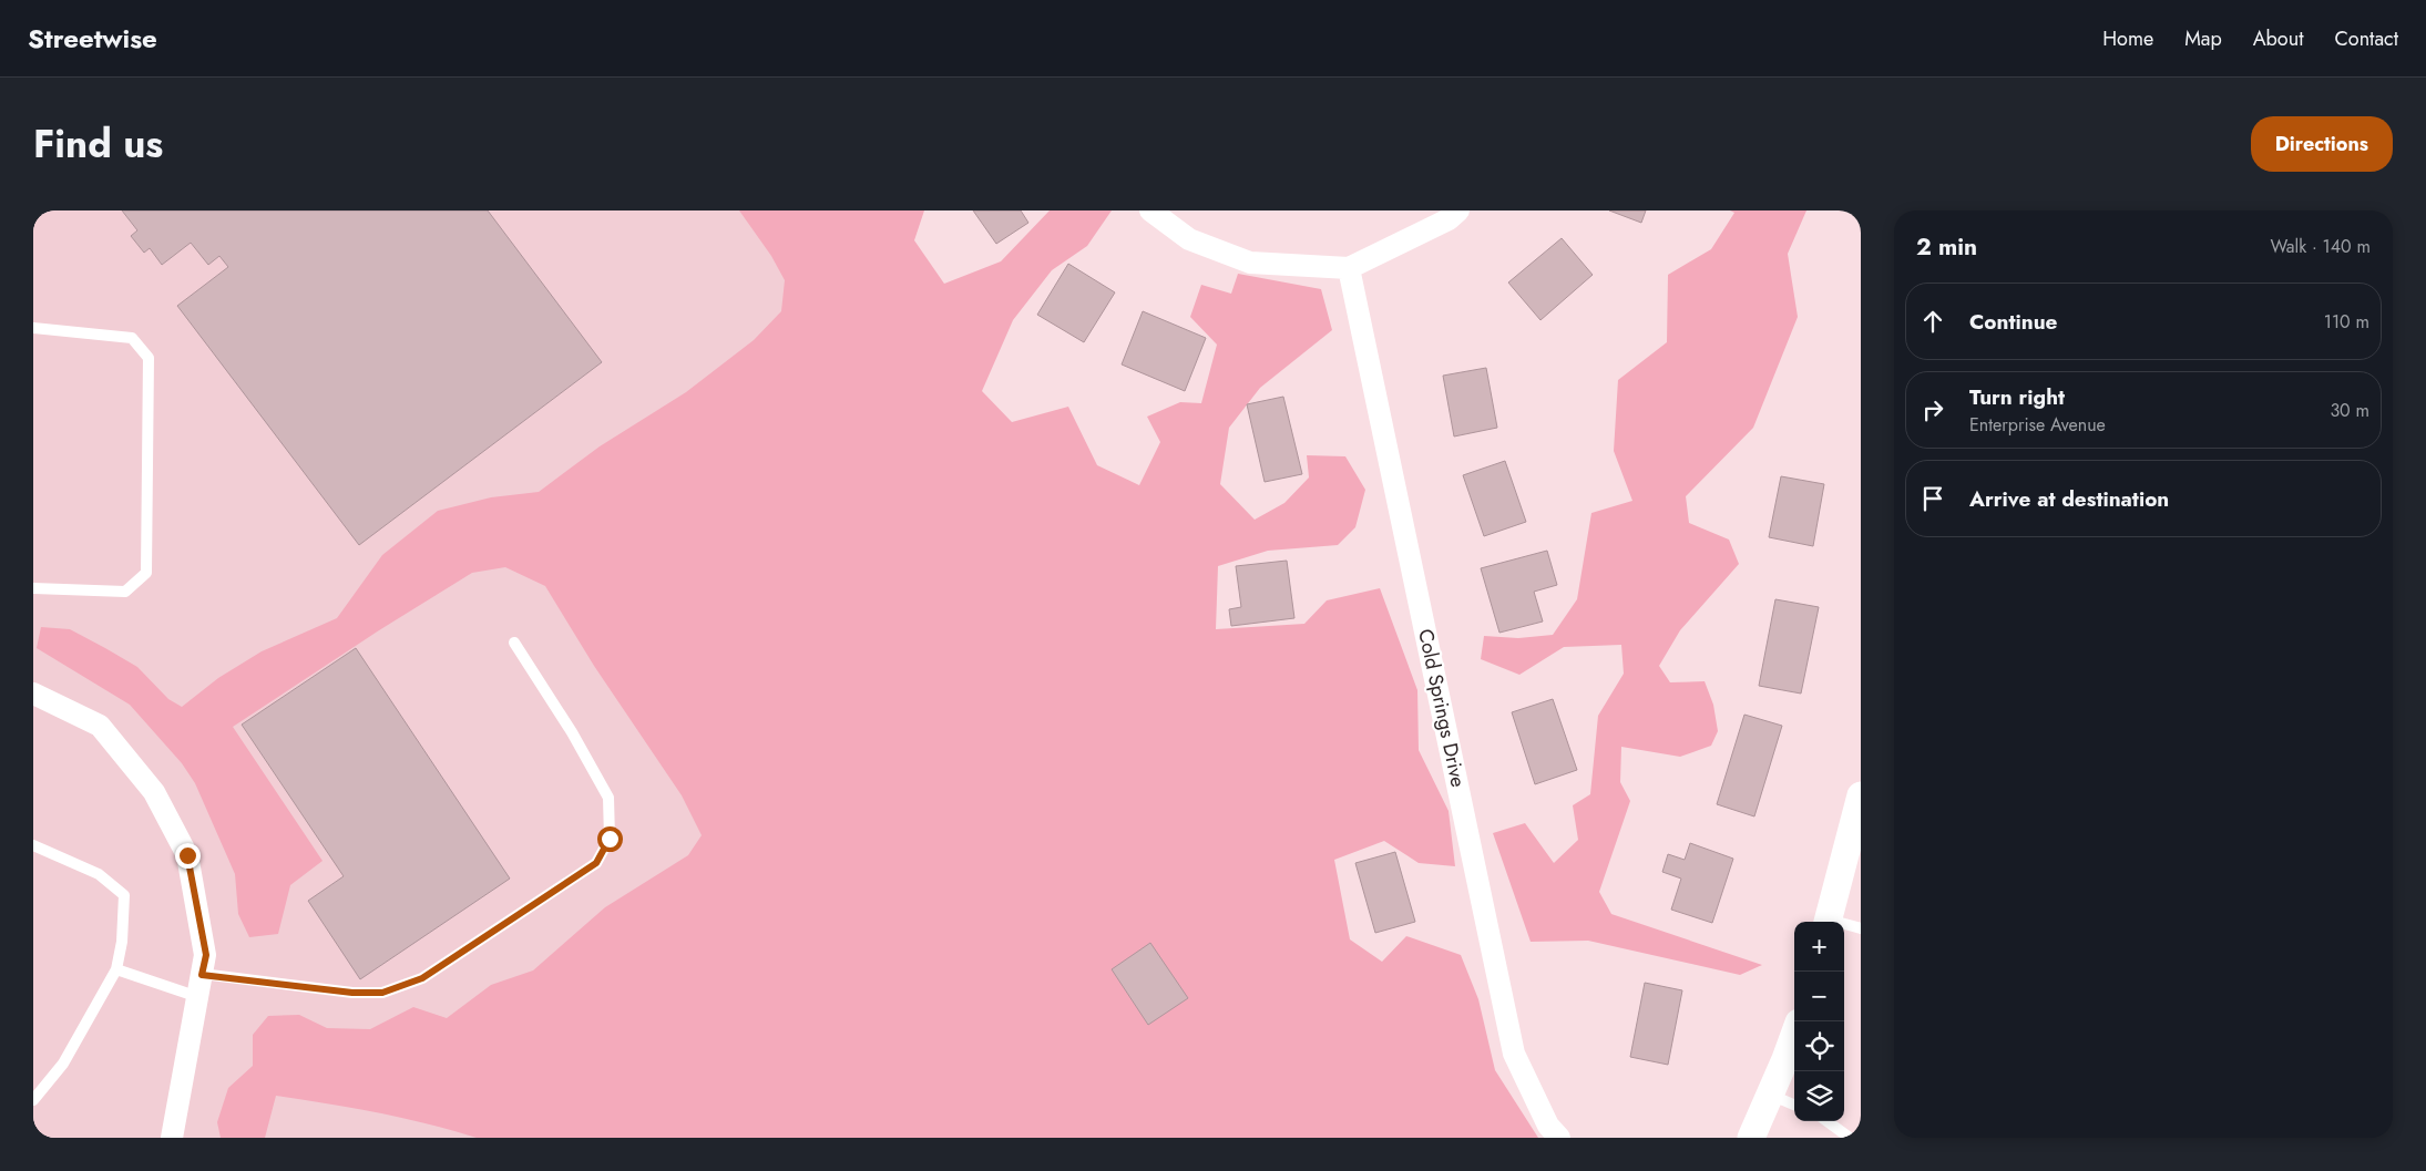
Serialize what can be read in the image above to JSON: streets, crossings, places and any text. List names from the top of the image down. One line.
{"streets":{"street":["Cold Springs Drive"]},"page":{"header":"Streetwise","nav":["Home","Map","About","Contact"],"title":"Find us","buttons":"Directions","heading":["2 min","Walk · 140 m"],"list":[["Continue","110 m"],["Turn right","Enterprise Avenue","30 m"],"Arrive at destination"],"map_buttons":["+","−"]}}
